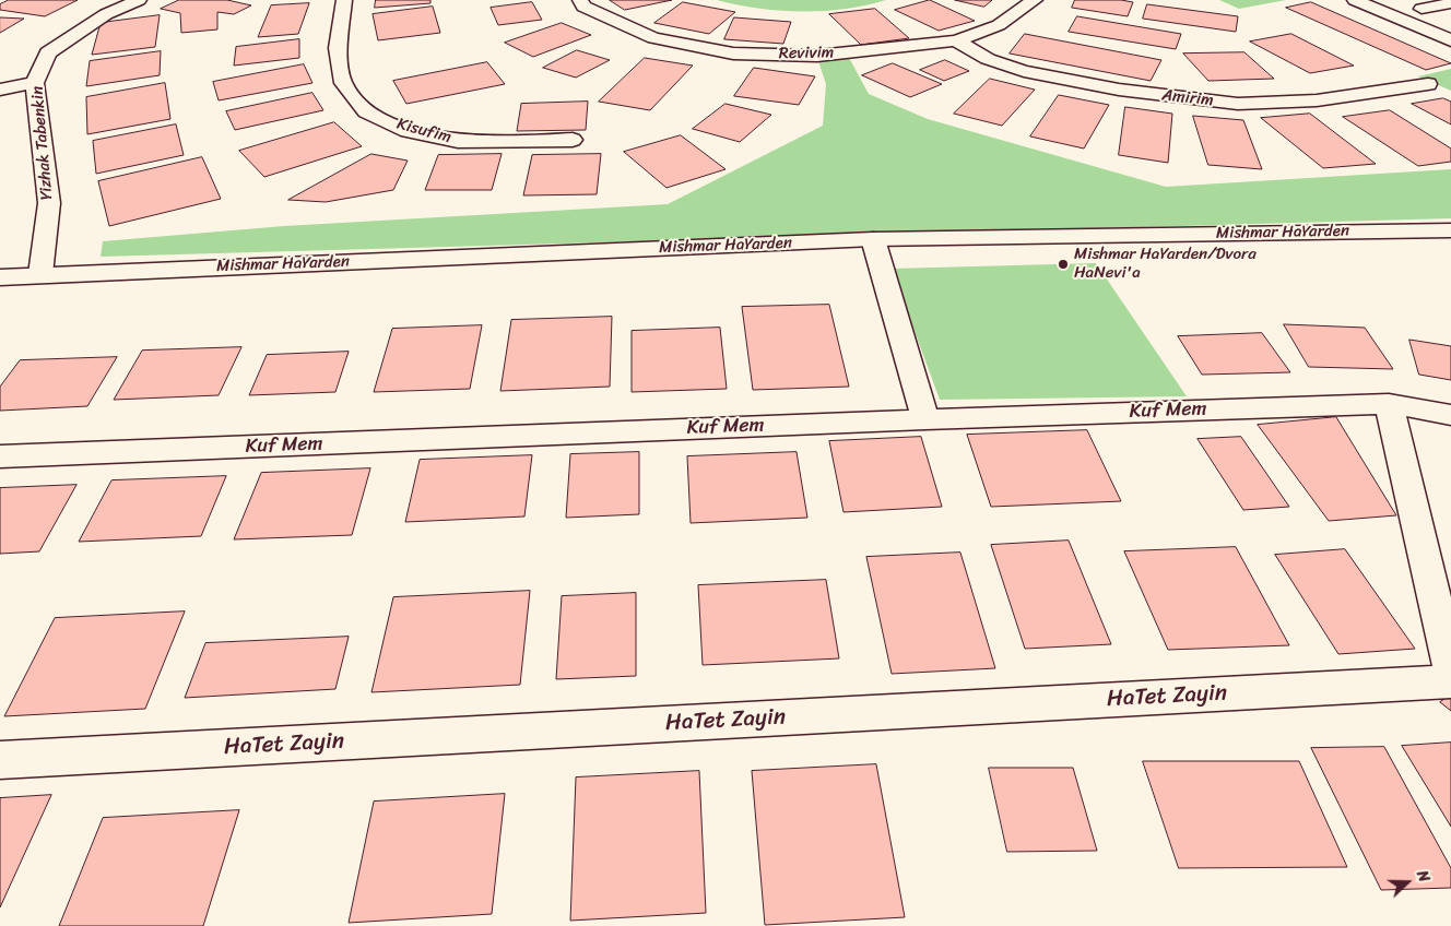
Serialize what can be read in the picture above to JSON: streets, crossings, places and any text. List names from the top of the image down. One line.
{"streets":{"street":["Revivim","Amirim","Kisufim","Yizhak Tabenkin","Mishmar HaYarden","Kuf Mem","HaTet Zayin"]},"crossings":[["Revivim","Amirim"],["Yizhak Tabenkin","Mishmar HaYarden"]],"places":["Mishmar HaYarden/Dvora HaNevi'a"],"north":"right"}
